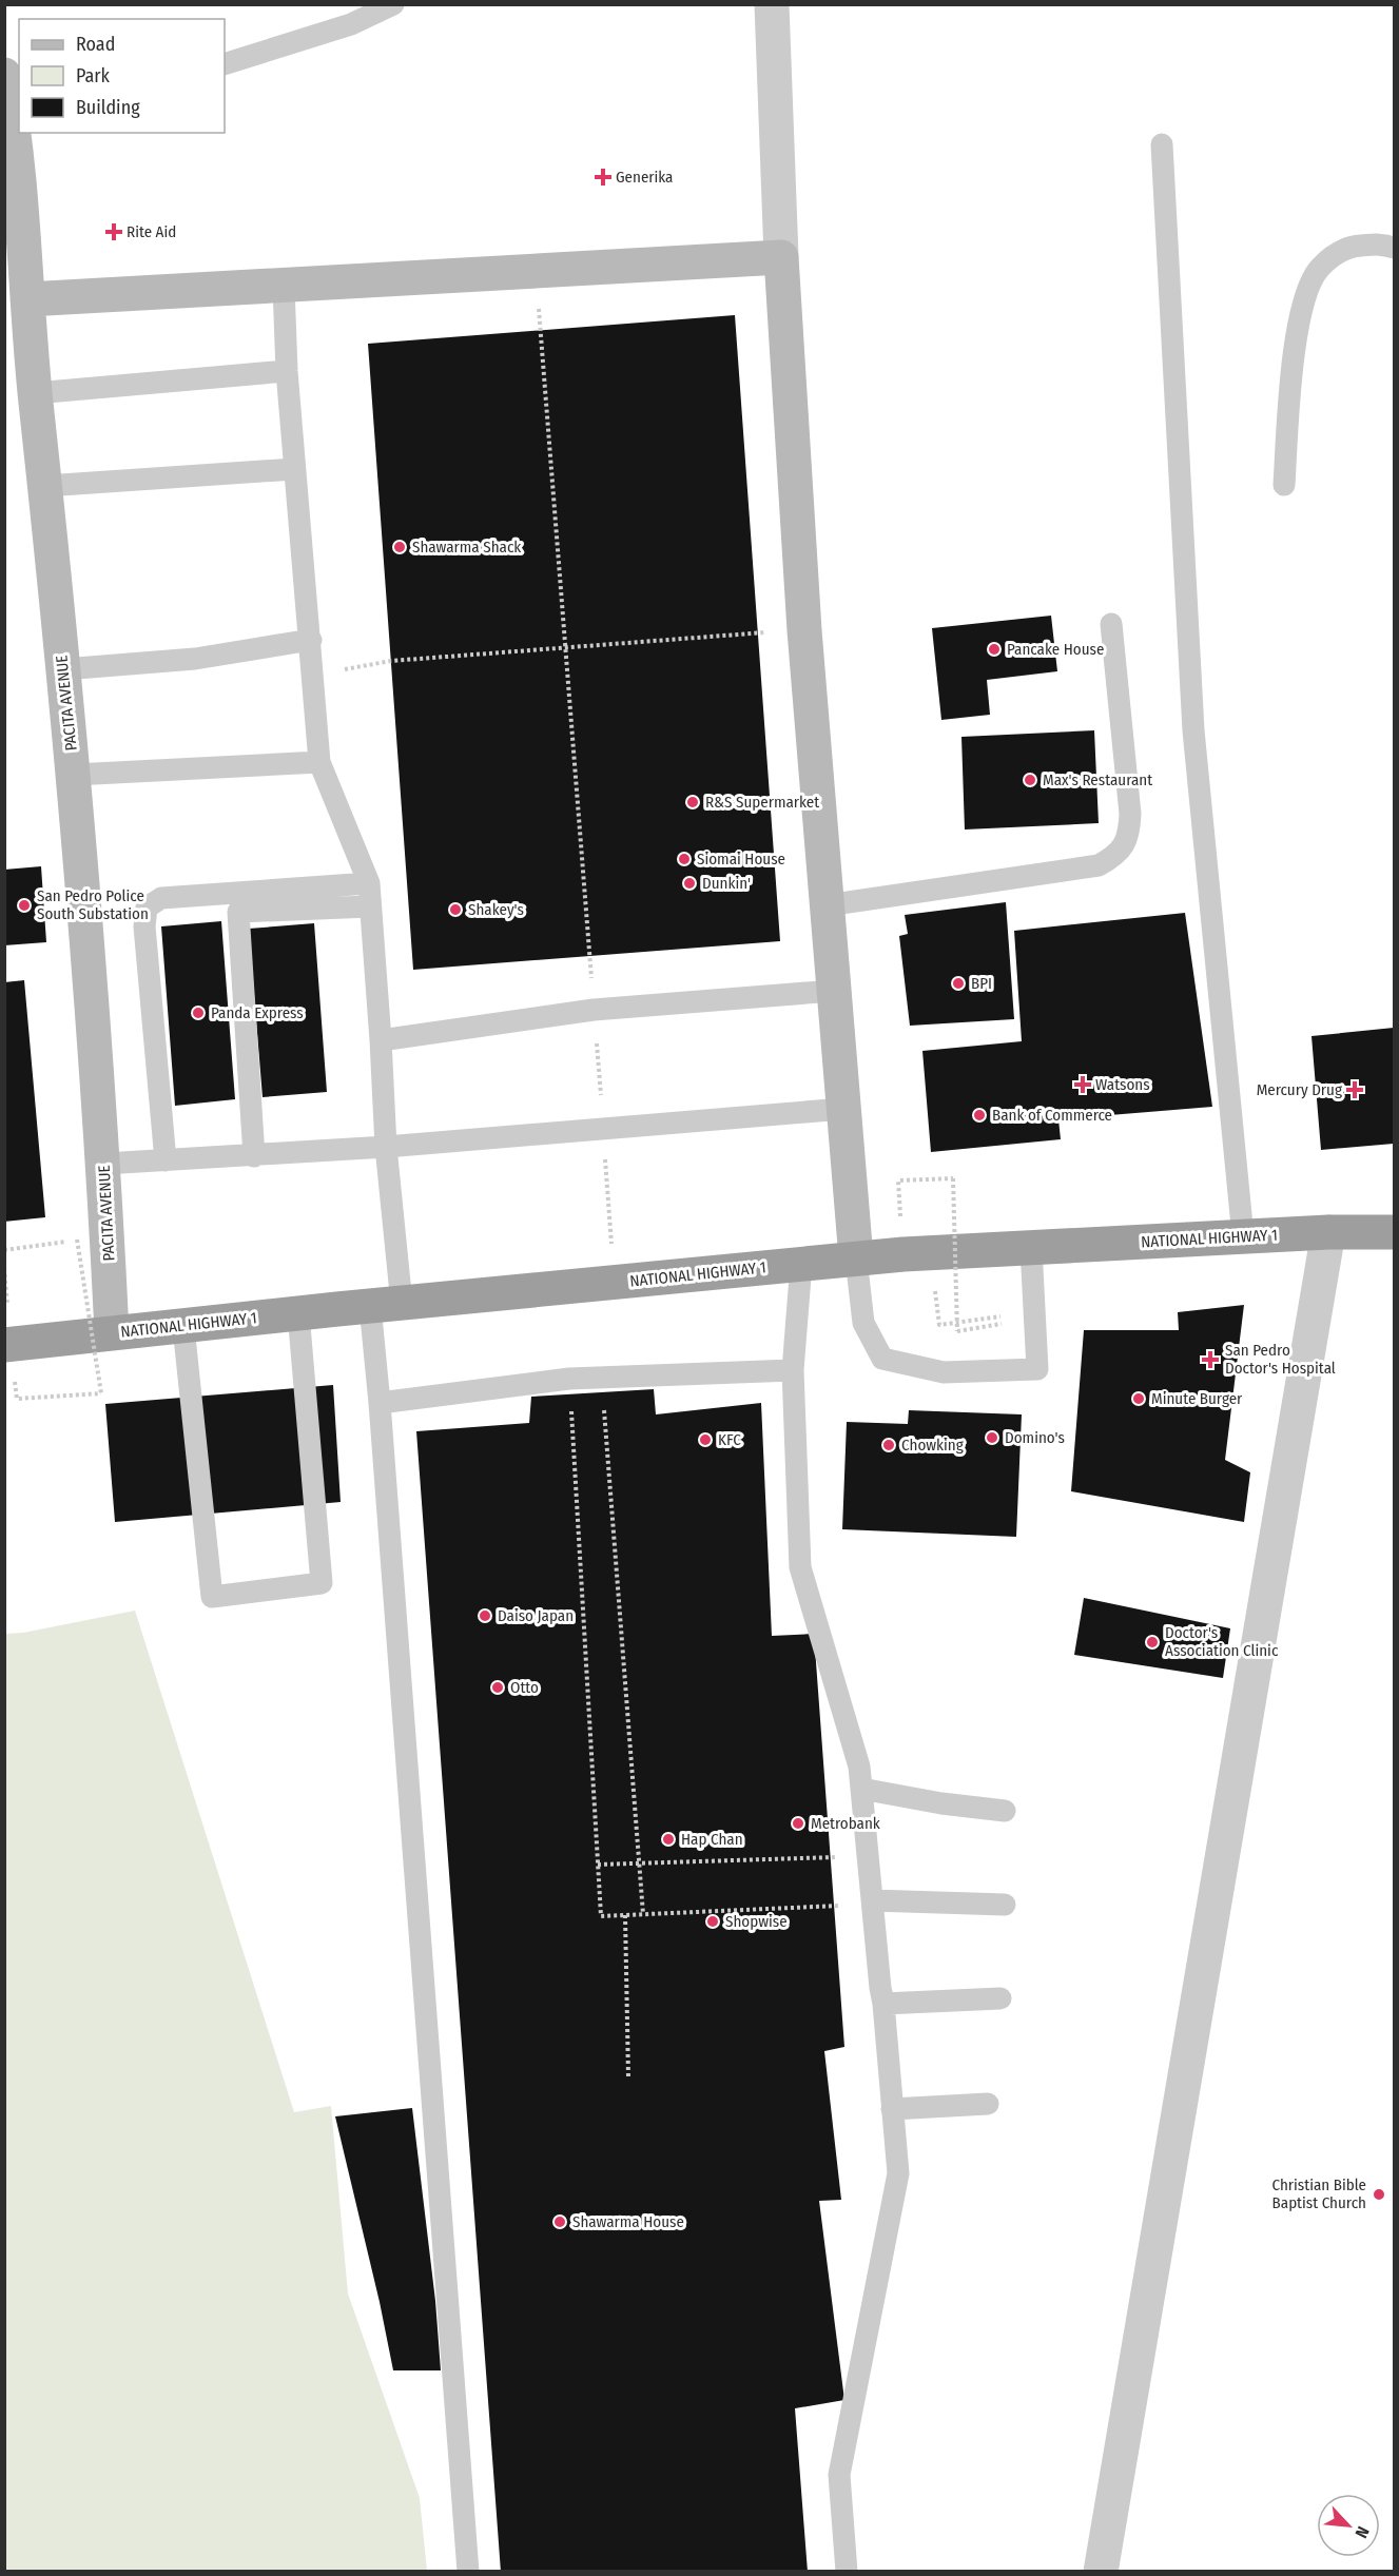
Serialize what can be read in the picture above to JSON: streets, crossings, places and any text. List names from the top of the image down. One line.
{"streets":{"highway":["NATIONAL HIGHWAY 1"],"main road":["PACITA AVENUE"]},"crossings":[["PACITA AVENUE","NATIONAL HIGHWAY 1"]],"places":{"health":["Generika","Rite Aid","Watsons","Mercury Drug","San Pedro Doctor's Hospital"],"other":["Shawarma Shack","Pancake House","Max's Restaurant","R&S Supermarket","Siomai House","Dunkin'","San Pedro Police South Substation","Shakey's","BPI","Panda Express","Bank of Commerce","Minute Burger","Domino's","KFC","Chowking","Daiso Japan","Doctor's Association Clinic","Otto","Metrobank","Hap Chan","Shopwise","Christian Bible Baptist Church","Shawarma House"]},"legend":["Road","Park","Building"],"north":"bottom right"}
